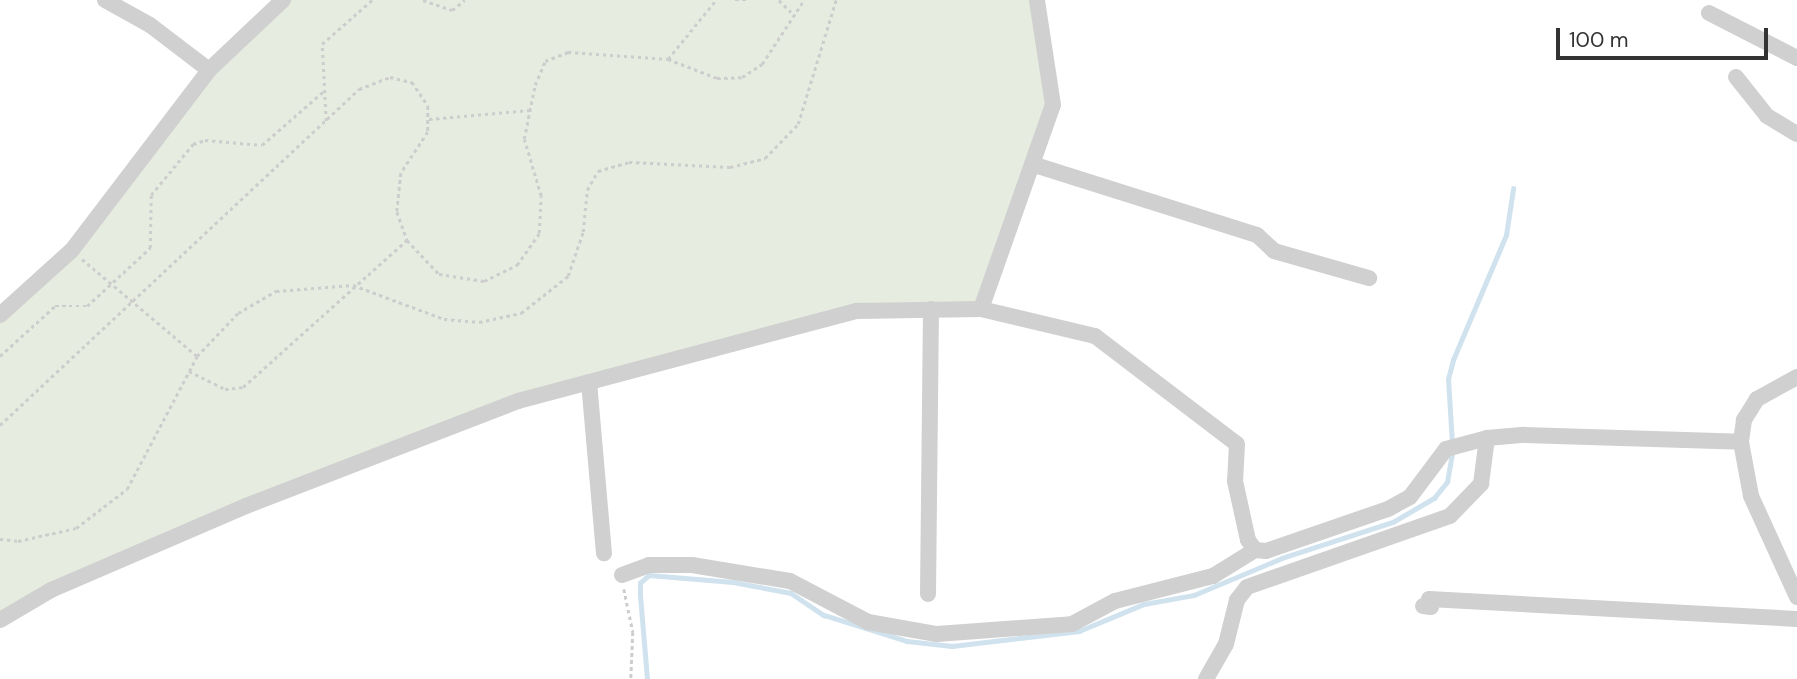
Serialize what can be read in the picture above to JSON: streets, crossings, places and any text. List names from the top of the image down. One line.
{"scale_bar":"100 m"}
